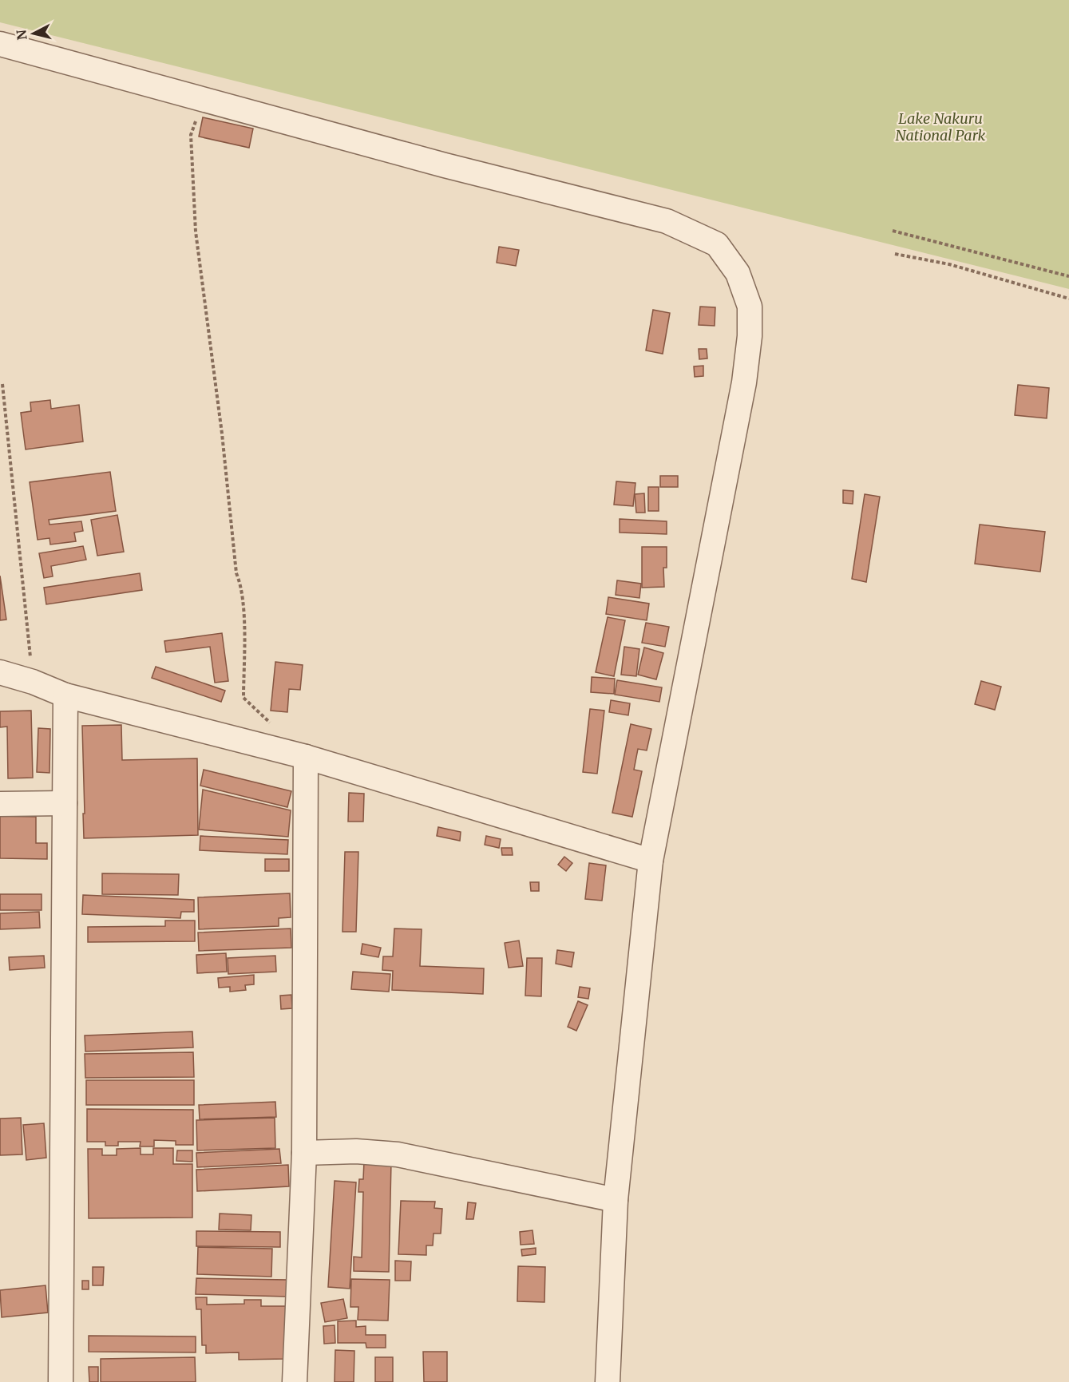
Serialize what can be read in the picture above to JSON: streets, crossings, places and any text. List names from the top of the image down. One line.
{"parks":["Lake Nakuru National Park"],"north":"left"}
